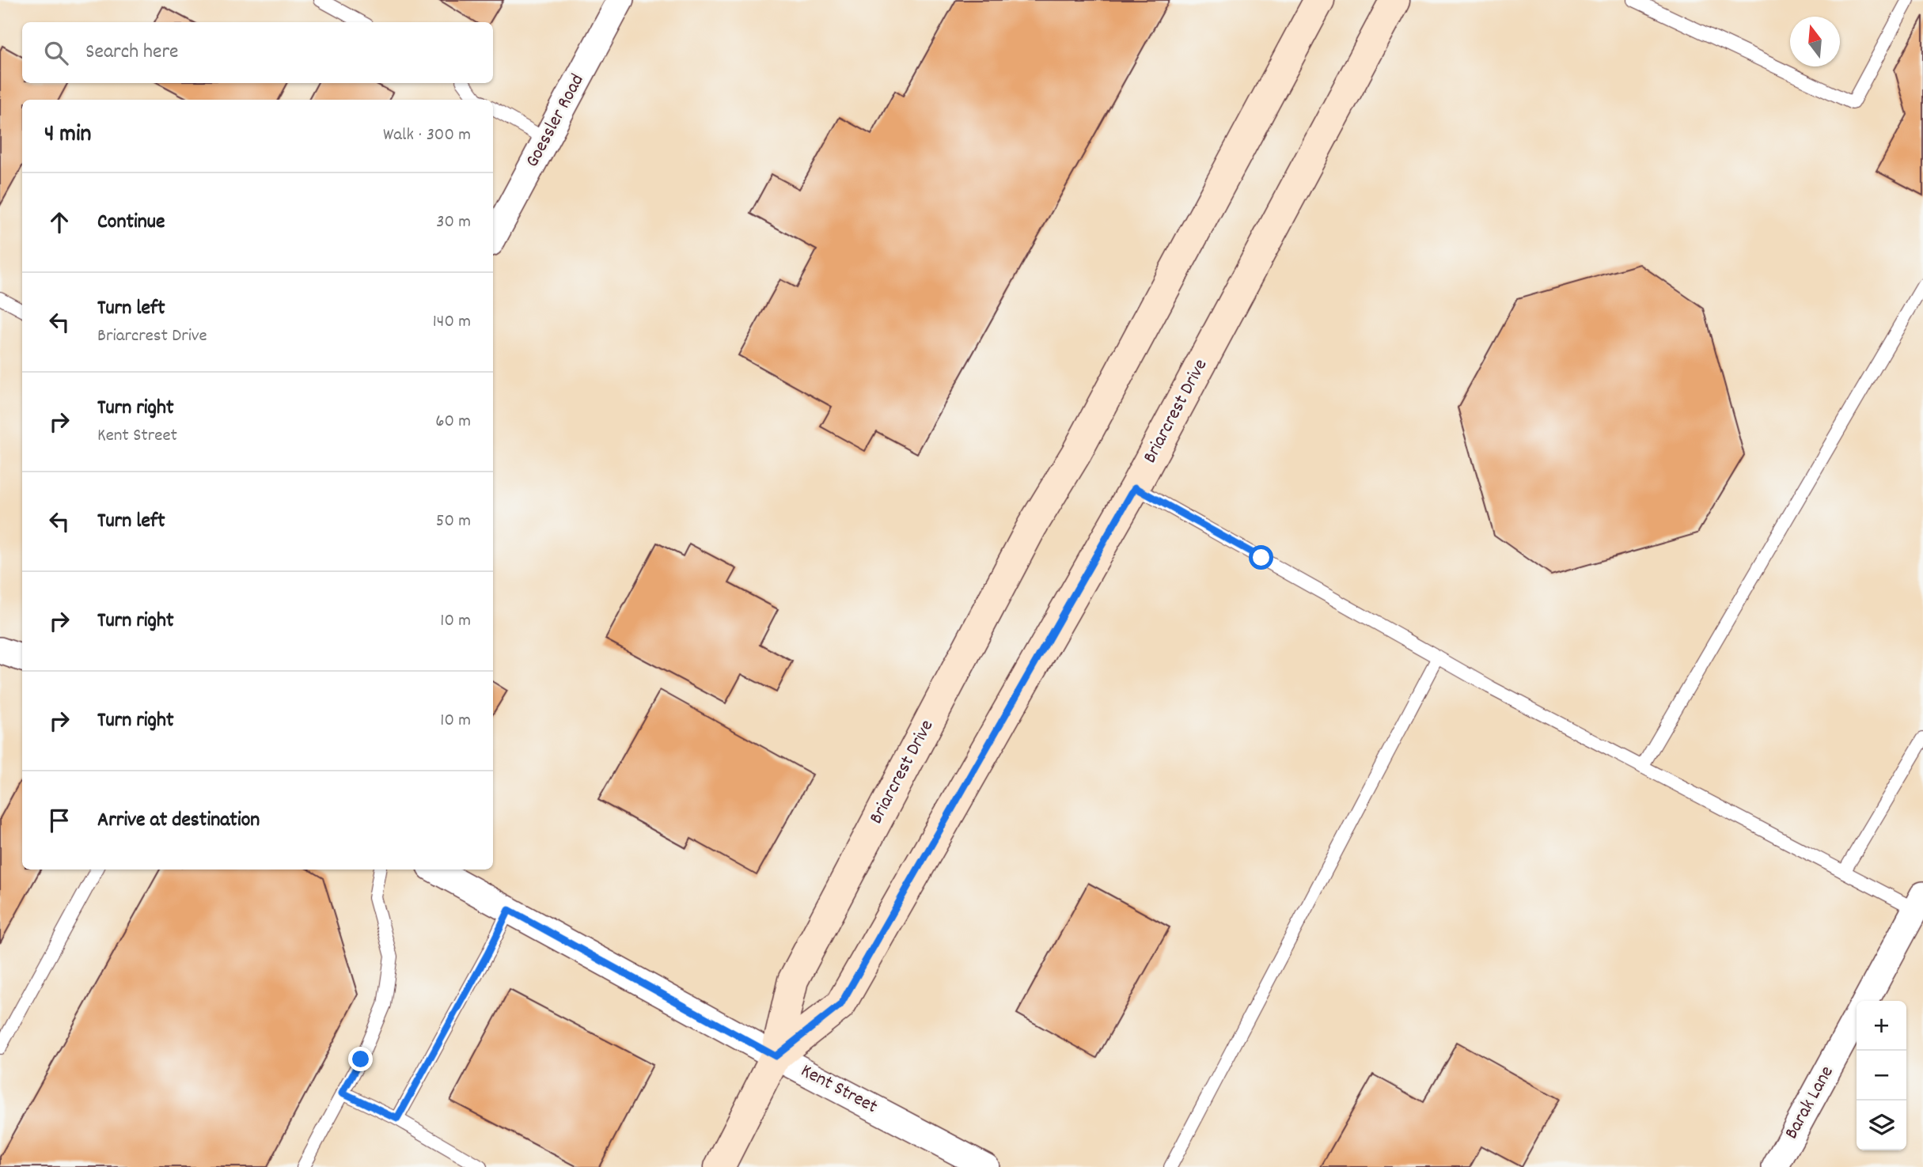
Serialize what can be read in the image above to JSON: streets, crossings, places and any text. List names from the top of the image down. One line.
{"streets":{"main road":["Briarcrest Drive"],"street":["Goessler Road","Kent Street","Barak Lane"]},"crossings":[["Briarcrest Drive","Kent Street"]],"north":"top","page":{"search":"Search here","heading":["4 min","Walk · 300 m"],"list":[["Continue","30 m"],["Turn left","Briarcrest Drive","140 m"],["Turn right","Kent Street","60 m"],["Turn left","50 m"],["Turn right","10 m"],["Turn right","10 m"],"Arrive at destination"],"map_buttons":["+","−"]}}
